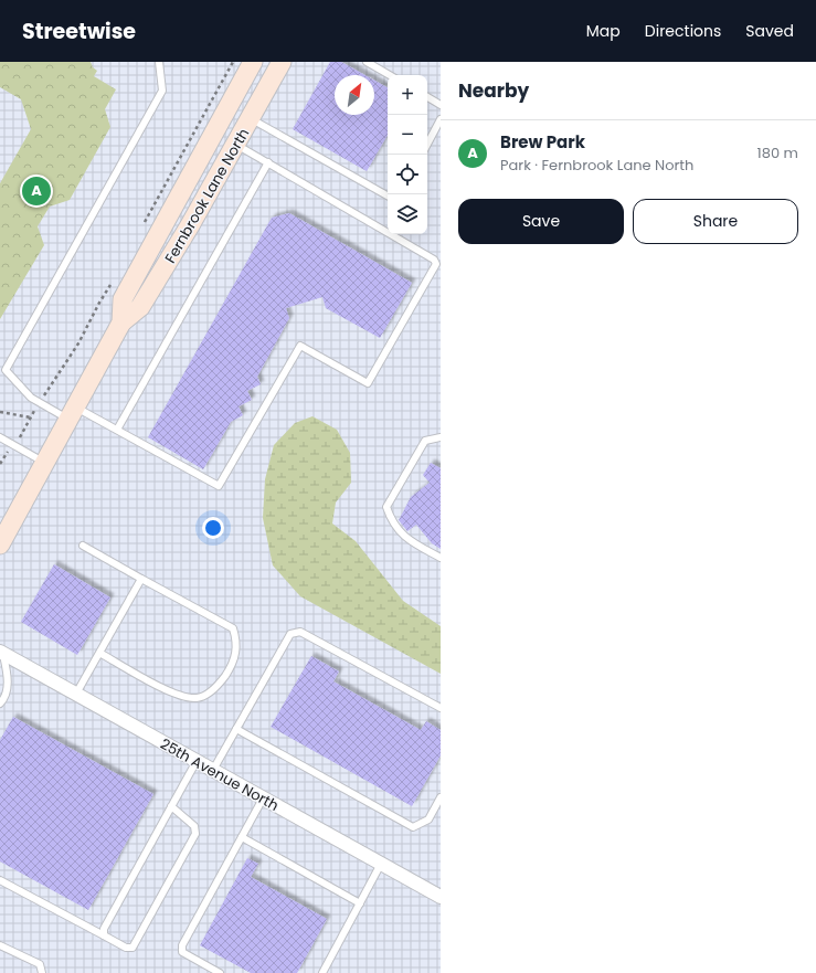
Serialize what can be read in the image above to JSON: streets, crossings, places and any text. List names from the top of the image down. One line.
{"streets":{"street":["Fernbrook Lane North","25th Avenue North"]},"north":"top right","page":{"header":"Streetwise","nav":["Map","Directions","Saved"],"heading":"Nearby","map_buttons":["+","−"],"list":[{"mark":"A","name":"Brew Park","note":"Park · Fernbrook Lane North","value":"180 m"}],"pins":"A","buttons":["Save","Share"]}}
